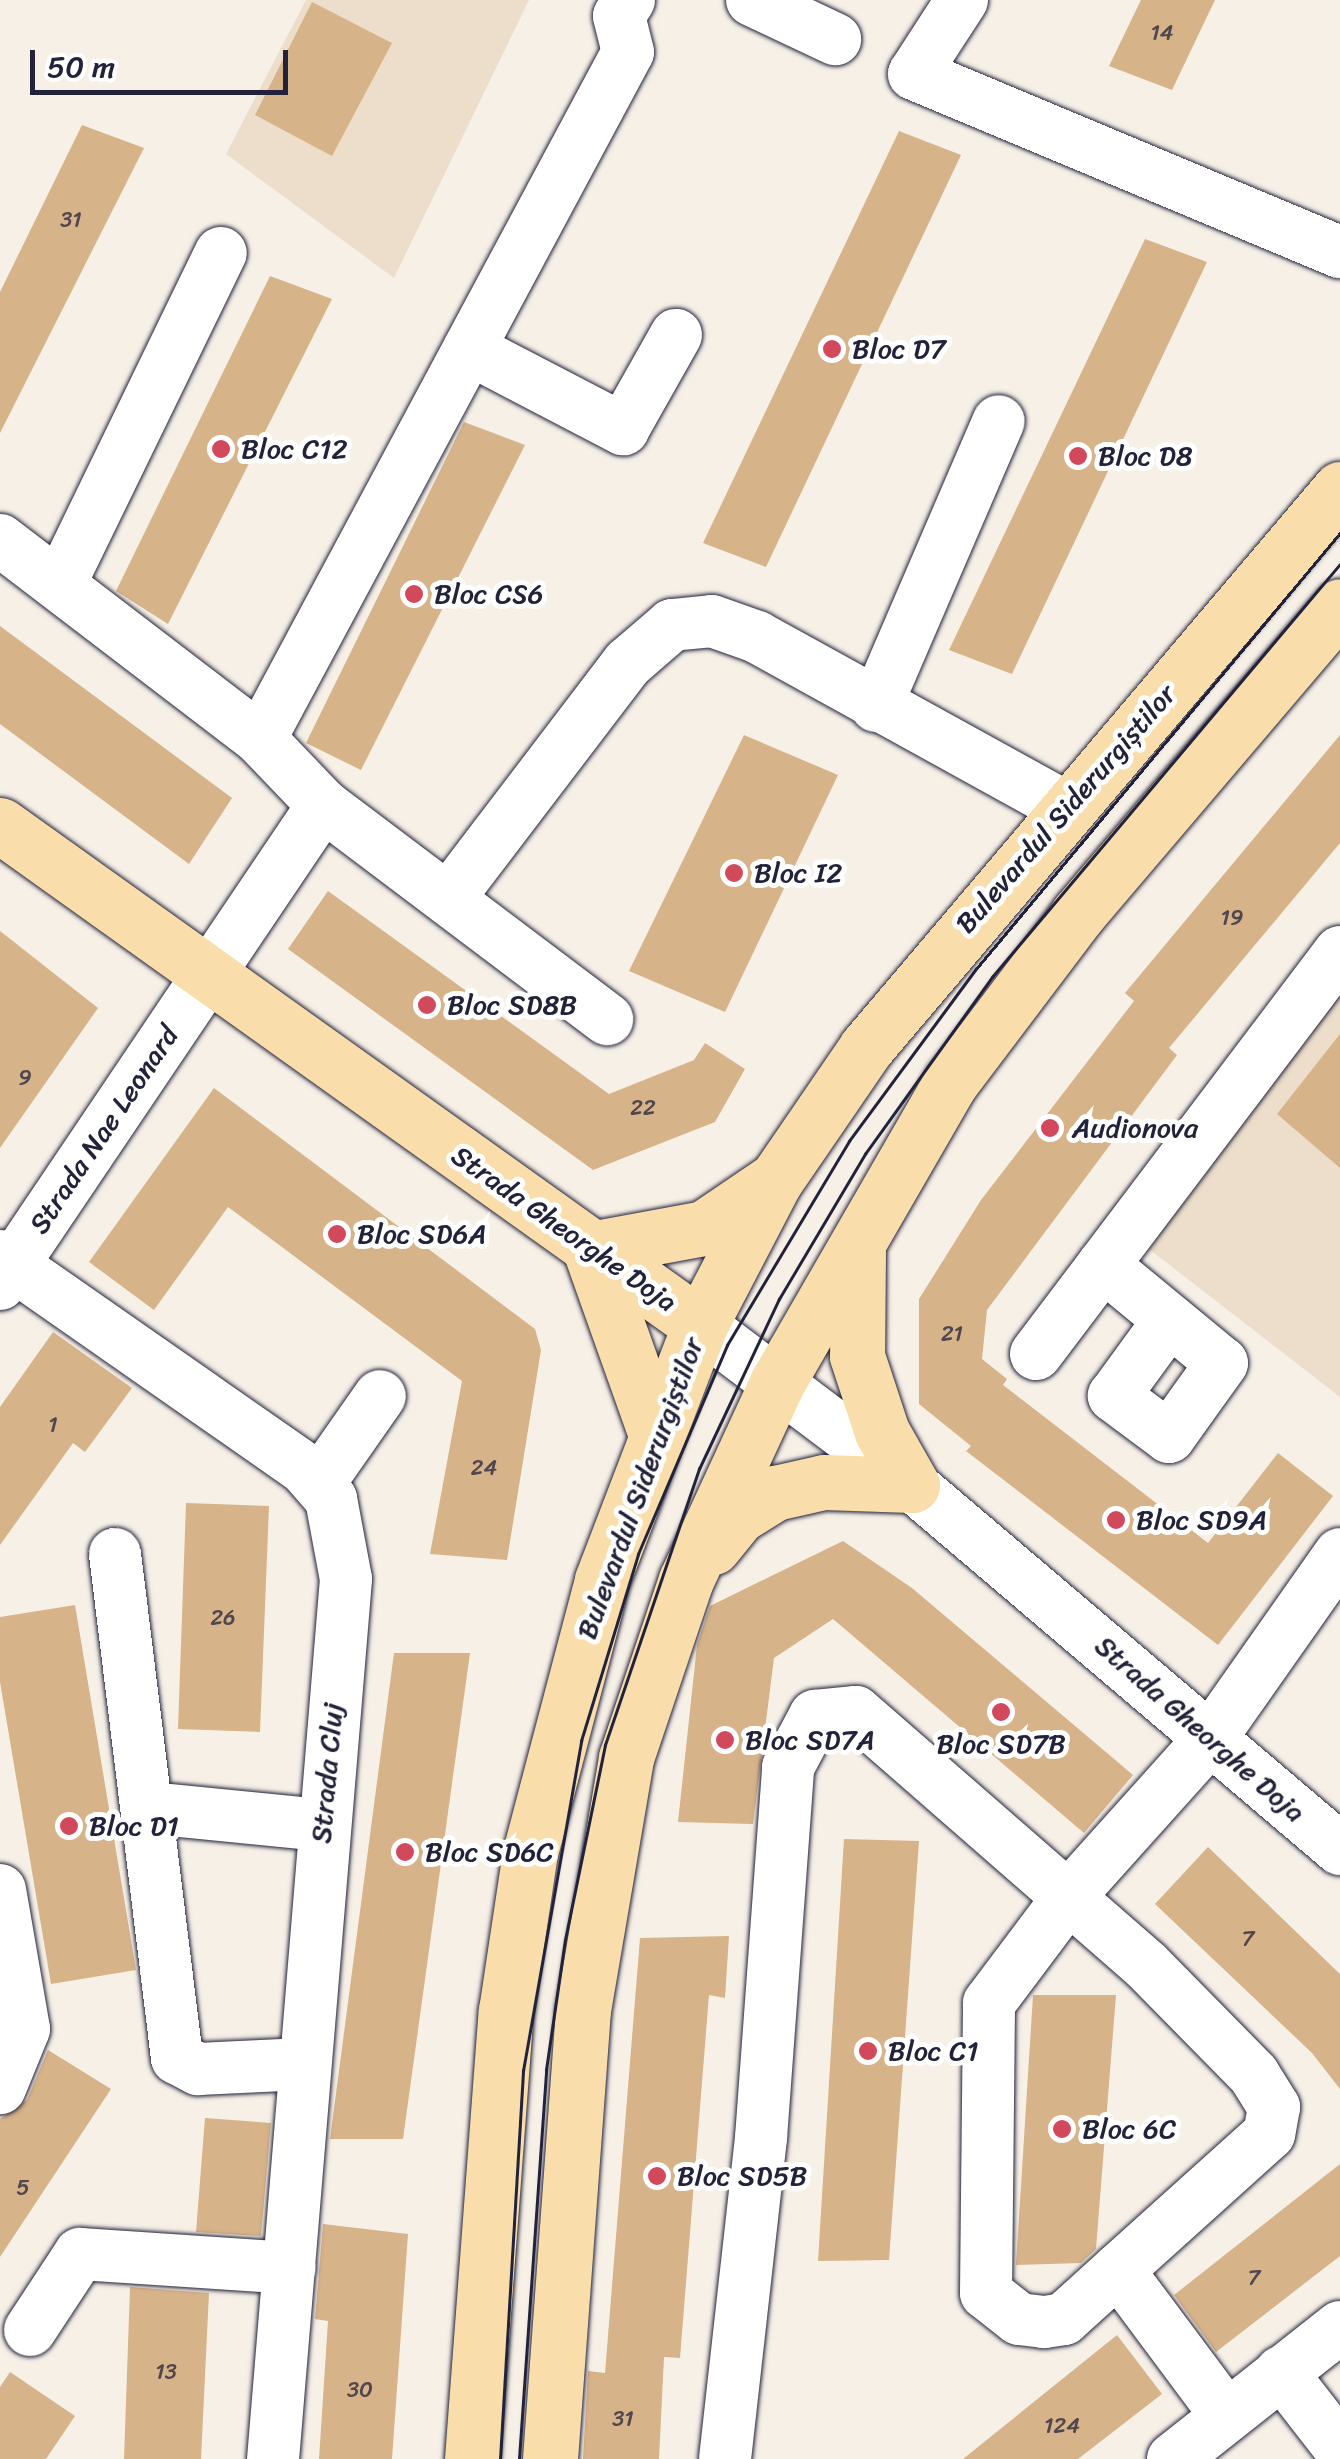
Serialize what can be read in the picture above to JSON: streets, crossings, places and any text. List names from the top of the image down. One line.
{"streets":{"main road":["Bulevardul Siderurgiștilor","Strada Gheorghe Doja"],"street":["Strada Nae Leonard","Strada Cluj"]},"crossings":[["Bulevardul Siderurgiștilor","Strada Gheorghe Doja"],["Strada Nae Leonard","Strada Gheorghe Doja"]],"places":["Bloc D7","Bloc C12","Bloc D8","Bloc CS6","Bloc I2","Bloc SD8B","Audionova","Bloc SD6A","Bloc SD9A","Bloc SD7B","Bloc SD7A","Bloc D1","Bloc SD6C","Bloc C1","Bloc 6C","Bloc SD5B"],"house_numbers":["14","31","19","9","22","21","1","24","26","7","5","7","13","30","31","124"],"scale_bar":"50 m"}
